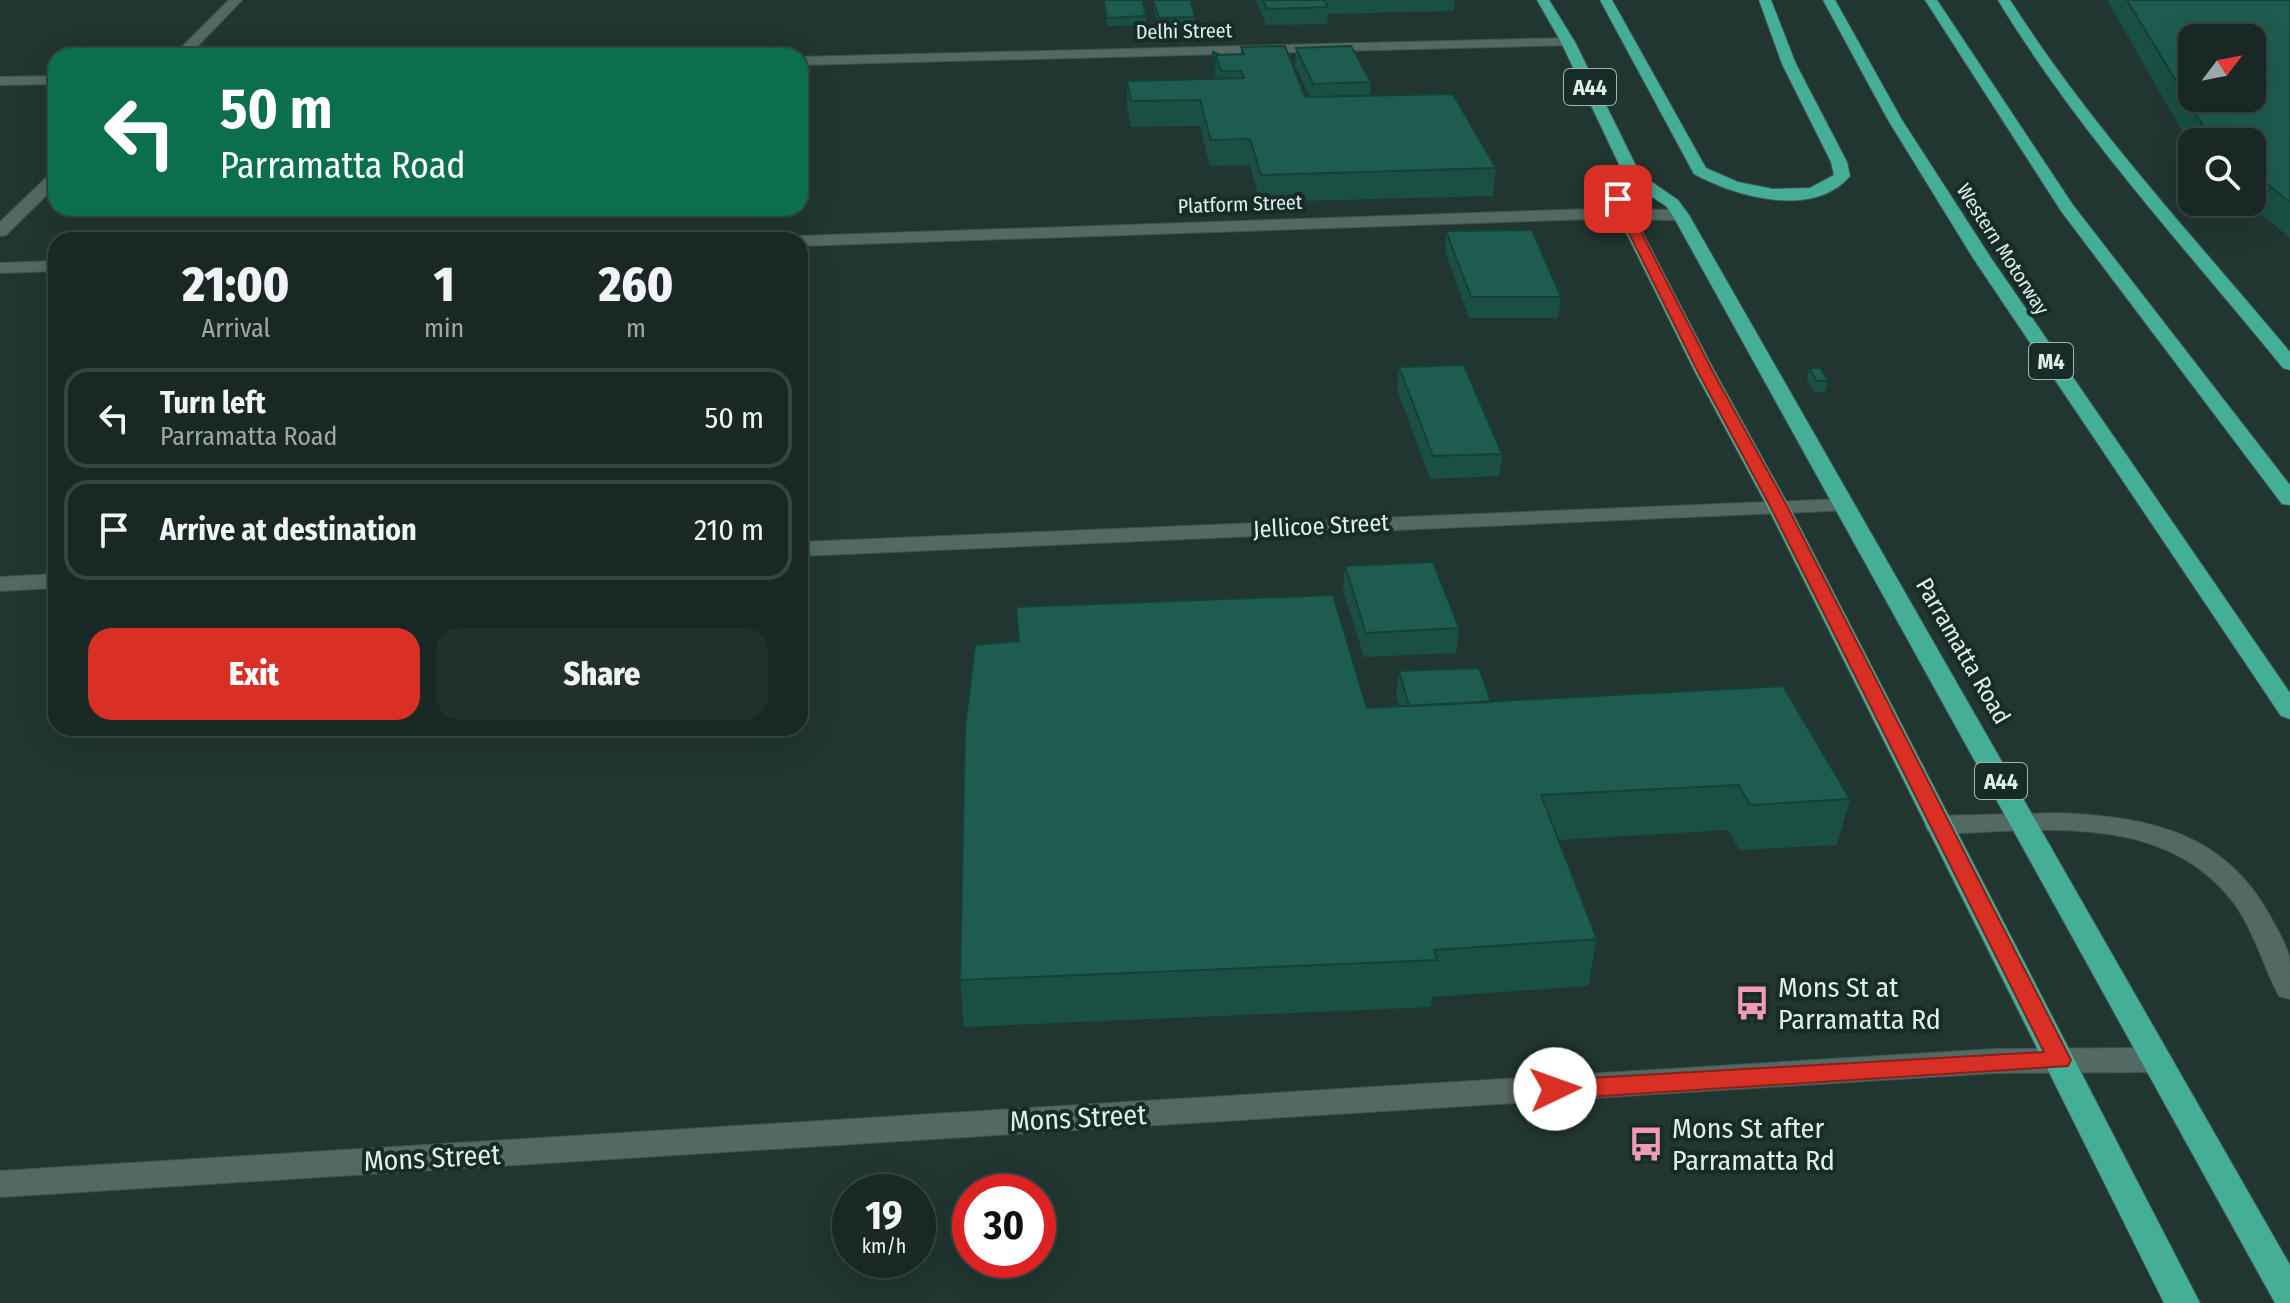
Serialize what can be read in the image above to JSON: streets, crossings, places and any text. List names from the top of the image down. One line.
{"streets":{"highway":["A44","Western Motorway","M4","Parramatta Road"],"street":["Delhi Street","Platform Street","Jellicoe Street","Mons Street"]},"crossings":[["Delhi Street","A44"],["A44","Parramatta Road"],["Platform Street","Parramatta Road"],["Jellicoe Street","Parramatta Road"],["Parramatta Road","Mons Street"]],"places":{"bus stop":["Mons St at Parramatta Rd","Mons St after Parramatta Rd"]},"north":"top right","page":{"turn":["50 m","Parramatta Road"],"eta":["21:00","Arrival","1","min","260","m"],"list":[{"name":"Turn left","note":"Parramatta Road","value":"50 m"},{"name":"Arrive at destination","value":"210 m"}],"buttons":["Exit","Share"],"speed":"19 km/h","limit":"30"}}
